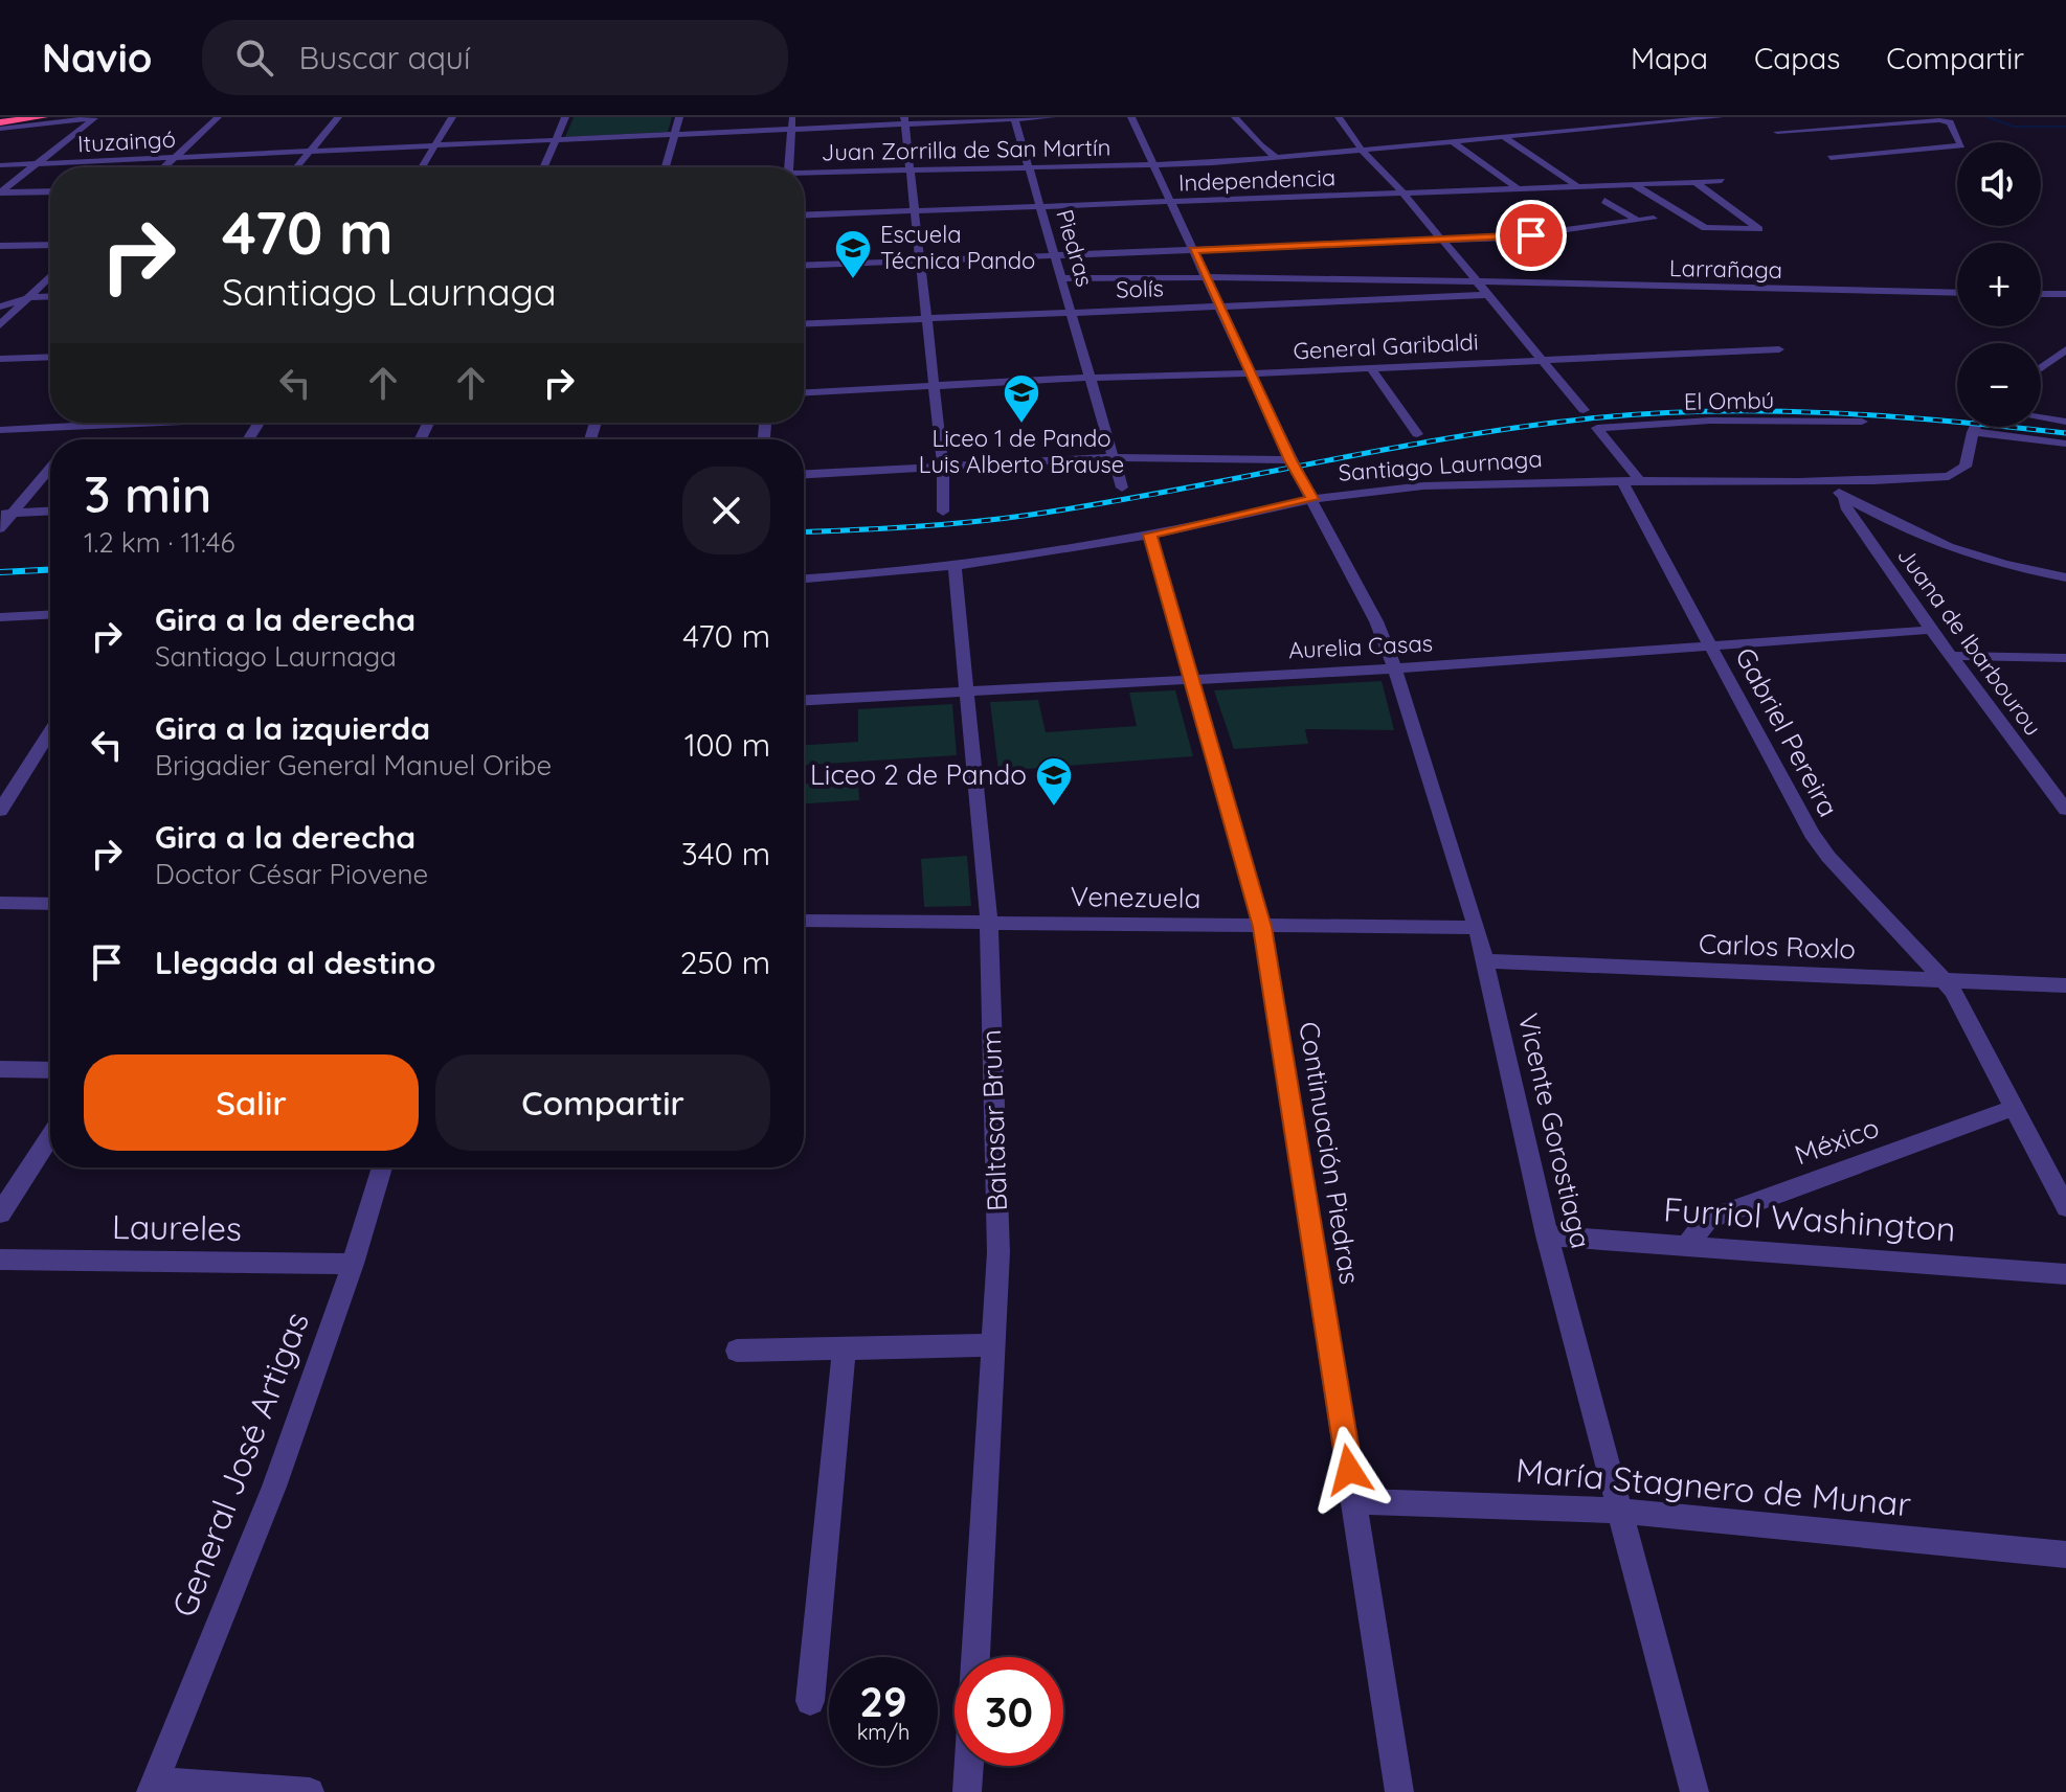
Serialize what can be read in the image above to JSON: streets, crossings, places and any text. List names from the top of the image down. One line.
{"streets":{"street":["Ituzaingó","Juan Zorrilla de San Martín","Independencia","Piedras","Larrañaga","Solís","General Garibaldi","El Ombú","Santiago Laurnaga","Juana de Ibarbourou","Aurelia Casas","Gabriel Pereira","Venezuela","Carlos Roxlo","Baltasar Brum","Vicente Gorostiaga","México","Continuación Piedras","Furriol Washington","Laureles","General José Artigas","María Stagnero de Munar"]},"crossings":[["Ituzaingó","Piedras"],["Juan Zorrilla de San Martín","Piedras"],["Juan Zorrilla de San Martín","Vicente Gorostiaga"],["Independencia","Piedras"],["Independencia","Vicente Gorostiaga"],["Piedras","Larrañaga"],["Piedras","Solís"],["Piedras","General Garibaldi"],["Larrañaga","Vicente Gorostiaga"],["Solís","Vicente Gorostiaga"],["General Garibaldi","Vicente Gorostiaga"],["El Ombú","Santiago Laurnaga"],["Santiago Laurnaga","Gabriel Pereira"],["Santiago Laurnaga","Baltasar Brum"],["Santiago Laurnaga","Vicente Gorostiaga"],["Santiago Laurnaga","Continuación Piedras"],["Juana de Ibarbourou","Aurelia Casas"],["Aurelia Casas","Gabriel Pereira"],["Aurelia Casas","Baltasar Brum"],["Aurelia Casas","Vicente Gorostiaga"],["Aurelia Casas","Continuación Piedras"],["Gabriel Pereira","Carlos Roxlo"],["Gabriel Pereira","México"],["Venezuela","Baltasar Brum"],["Venezuela","Vicente Gorostiaga"],["Venezuela","Continuación Piedras"],["Carlos Roxlo","Vicente Gorostiaga"],["Vicente Gorostiaga","Furriol Washington"],["Vicente Gorostiaga","María Stagnero de Munar"],["México","Furriol Washington"],["Continuación Piedras","María Stagnero de Munar"],["Laureles","General José Artigas"]],"places":{"school or university":["Escuela Técnica Pando","Liceo 1 de Pando Luis Alberto Brause","Liceo 2 de Pando"]},"page":{"header":"Navio","search":"Buscar aquí","nav":["Mapa","Capas","Compartir"],"map_buttons":["+","−"],"turn":["470 m","Santiago Laurnaga"],"heading":["3 min","1.2 km · 11:46"],"list":[{"name":"Gira a la derecha","note":"Santiago Laurnaga","value":"470 m"},{"name":"Gira a la izquierda","note":"Brigadier General Manuel Oribe","value":"100 m"},{"name":"Gira a la derecha","note":"Doctor César Piovene","value":"340 m"},{"name":"Llegada al destino","value":"250 m"}],"buttons":["Salir","Compartir"],"speed":"29 km/h","limit":"30"}}
